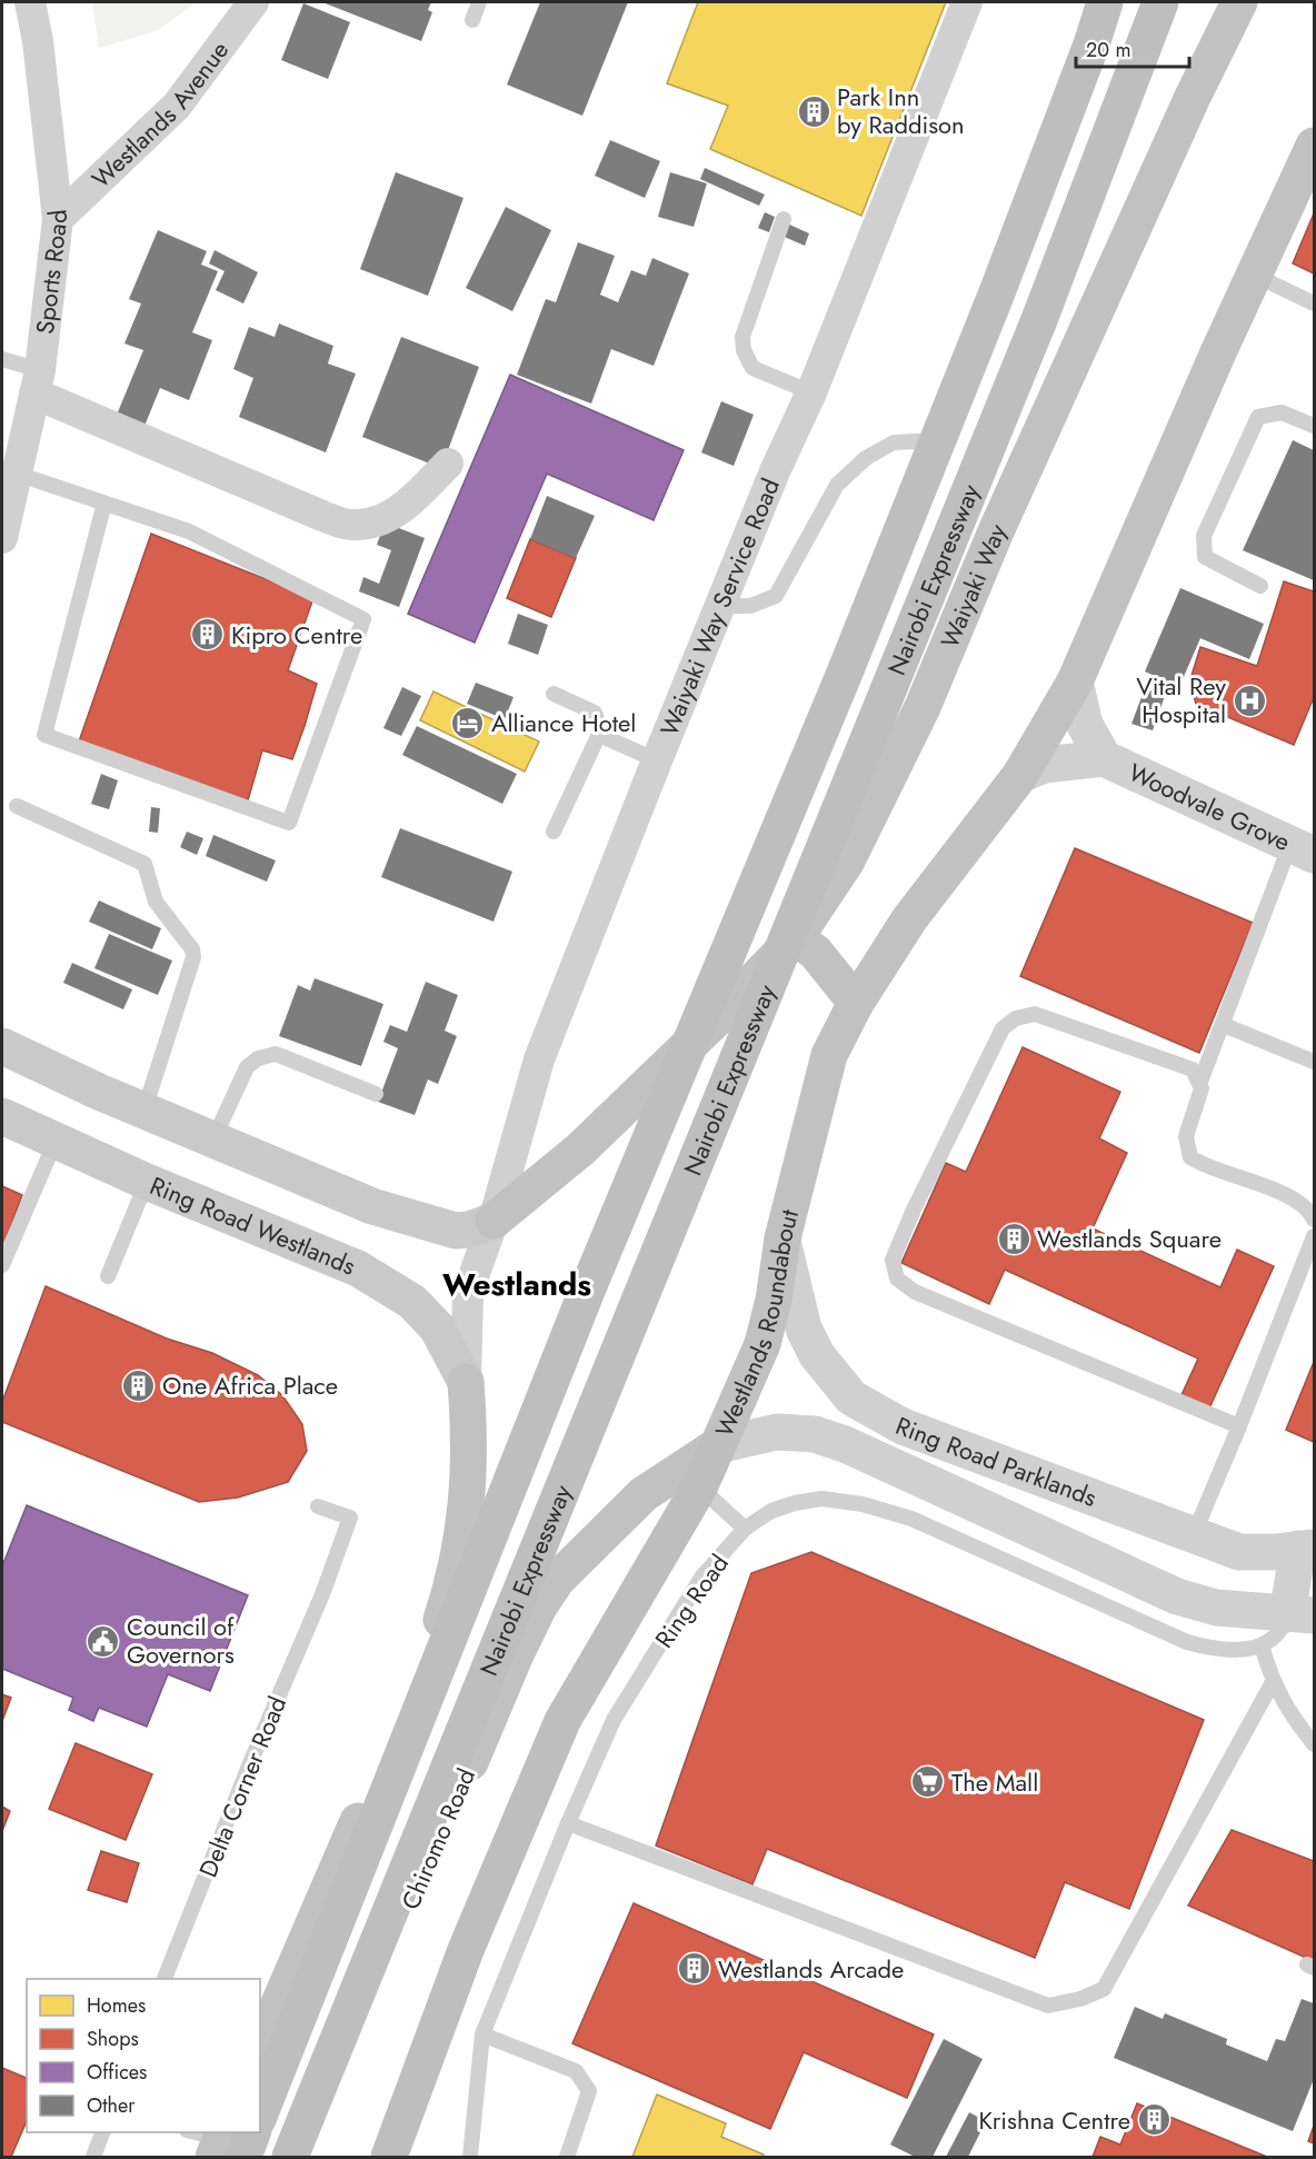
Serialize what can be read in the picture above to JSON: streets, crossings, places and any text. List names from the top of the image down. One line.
{"streets":{"highway":["Nairobi Expressway","Waiyaki Way","Westlands Roundabout","Chiromo Road"],"main road":["Ring Road Westlands"],"street":["Westlands Avenue","Sports Road","Waiyaki Way Service Road","Woodvale Grove","Ring Road Parklands"],"lane":["Ring Road","Delta Corner Road"]},"crossings":[["Westlands Avenue","Sports Road"],["Waiyaki Way","Waiyaki Way Service Road"],["Westlands Roundabout","Ring Road Parklands"],["Westlands Roundabout","Chiromo Road"]],"districts":["Westlands"],"places":{"building":["Park Inn by Raddison","Kipro Centre","Westlands Square","One Africa Place","Westlands Arcade","Krishna Centre"],"hospital":["Vital Rey Hospital"],"hotel":["Alliance Hotel"],"public building":["Council of Governors"],"supermarket":["The Mall"]},"legend":["Homes","Shops","Offices","Other"],"scale_bar":"20 m"}
